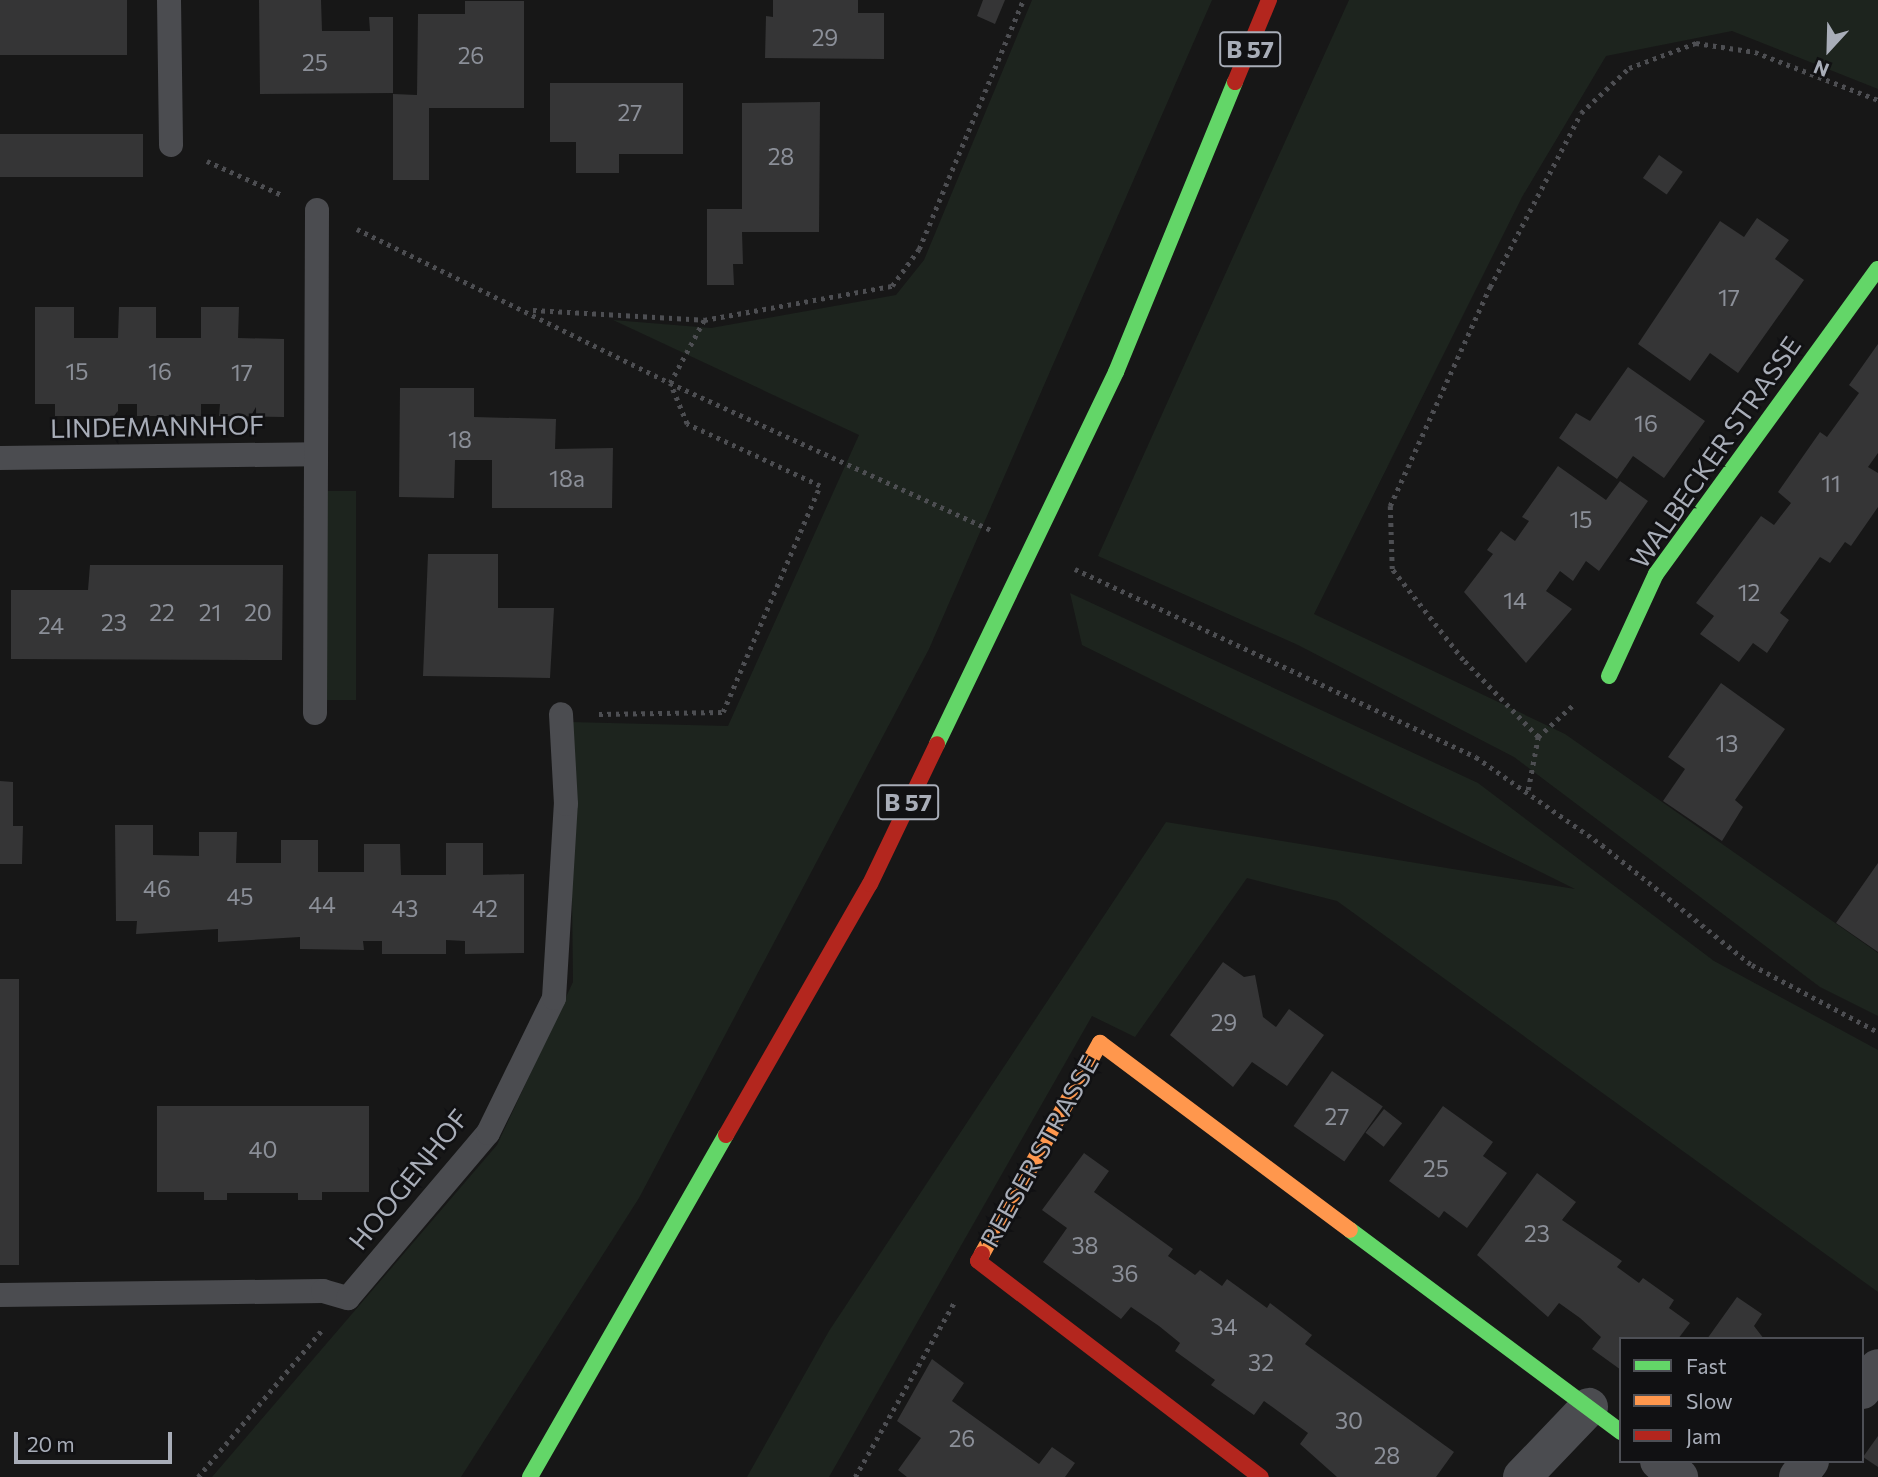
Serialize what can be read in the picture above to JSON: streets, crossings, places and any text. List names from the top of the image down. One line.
{"streets":{"street":["B 57","WALBECKER STRASSE","REESER STRASSE"],"lane":["LINDEMANNHOF","HOOGENHOF"]},"house_numbers":["29","26","25","27","28","17","15","16","17","16","18","18a","11","15","12","14","22","21","20","23","24","13","46","45","44","43","42","29","27","40","25","23","38","36","34","32","30","26","28"],"legend":["Fast","Slow","Jam"],"scale_bar":"20 m","north":"bottom"}
